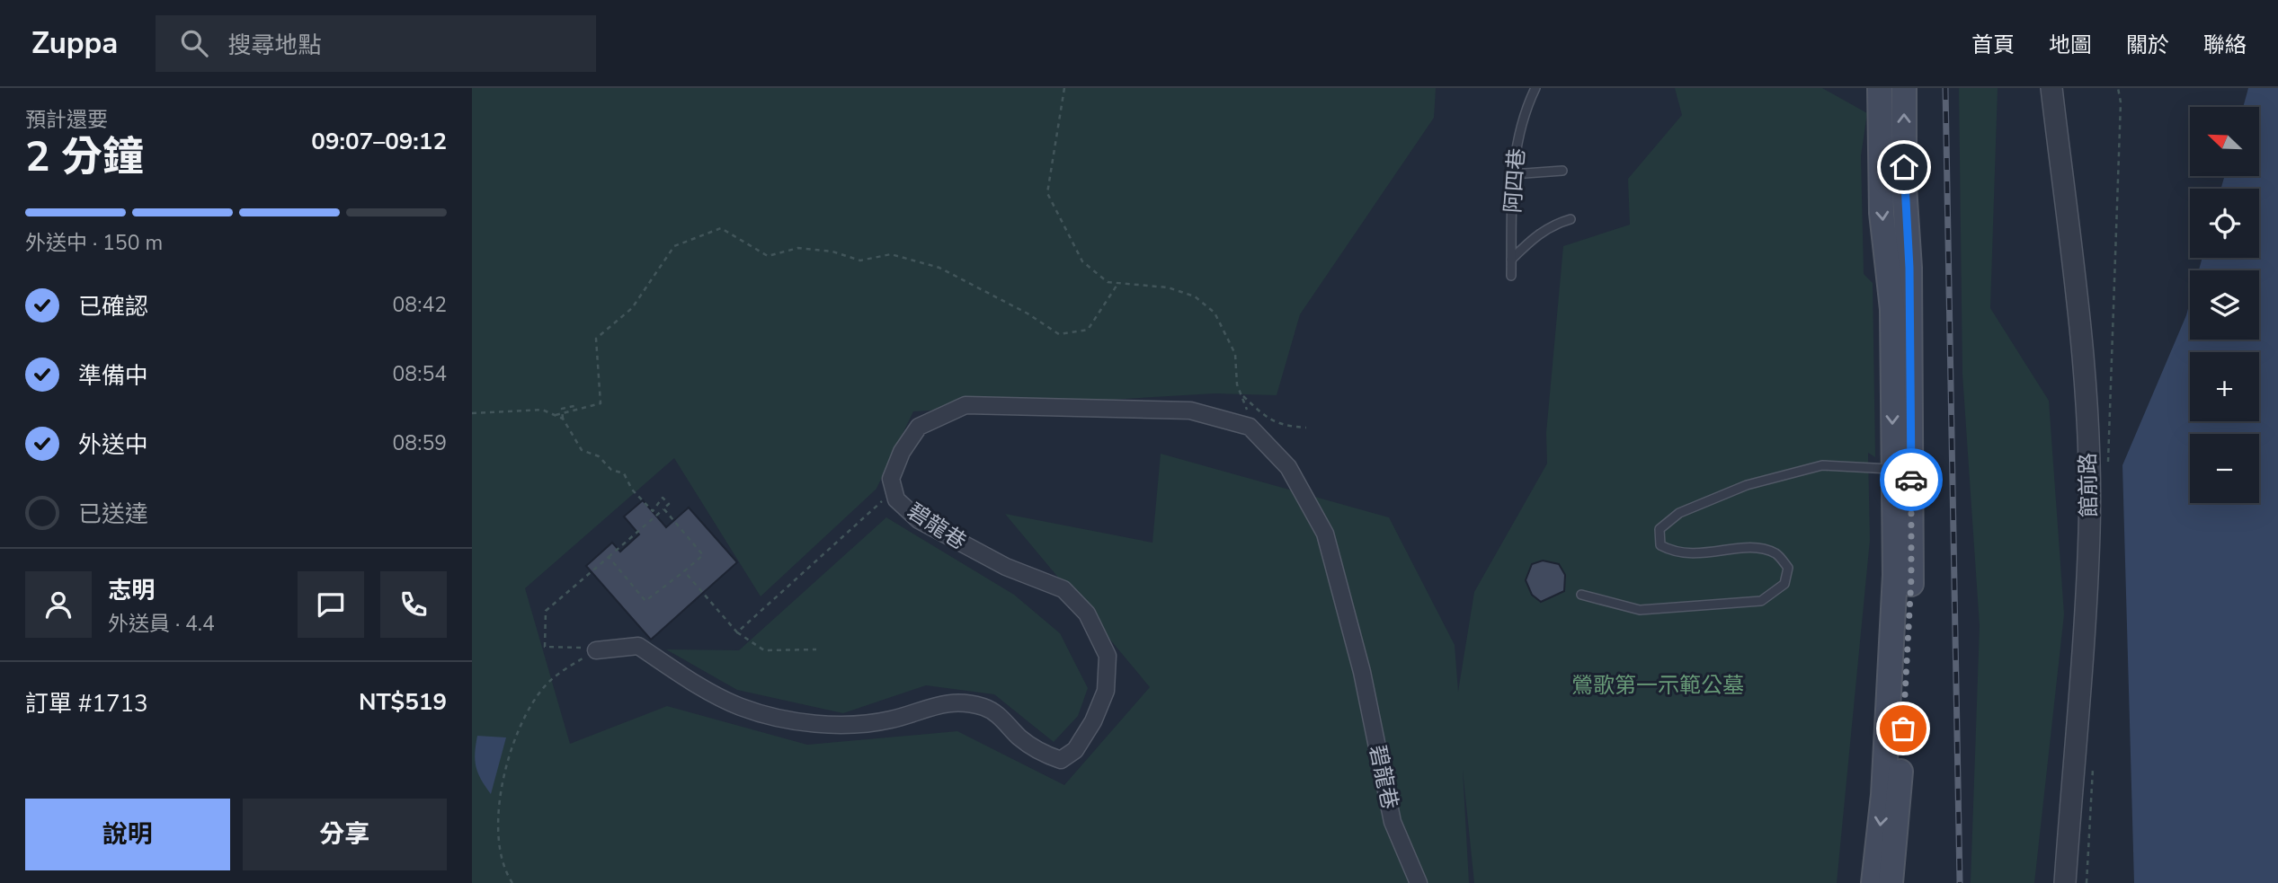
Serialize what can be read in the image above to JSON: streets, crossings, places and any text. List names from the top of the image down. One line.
{"streets":{"street":["館前路","碧龍巷"],"lane":["阿四巷"]},"parks":["鶯歌第一示範公墓"],"north":"top left","page":{"header":"Zuppa","search":"搜尋地點","nav":["首頁","地圖","關於","聯絡"],"heading":["2 分鐘","預計還要","09:07–09:12"],"panel":["志明","外送員 · 4.4","訂單 #1713","NT$519"],"map_buttons":["+","−"],"bar":"外送中 · 150 m","list":[["已確認","08:42"],["準備中","08:54"],["外送中","08:59"],"已送達"],"buttons":["說明","分享"]}}
